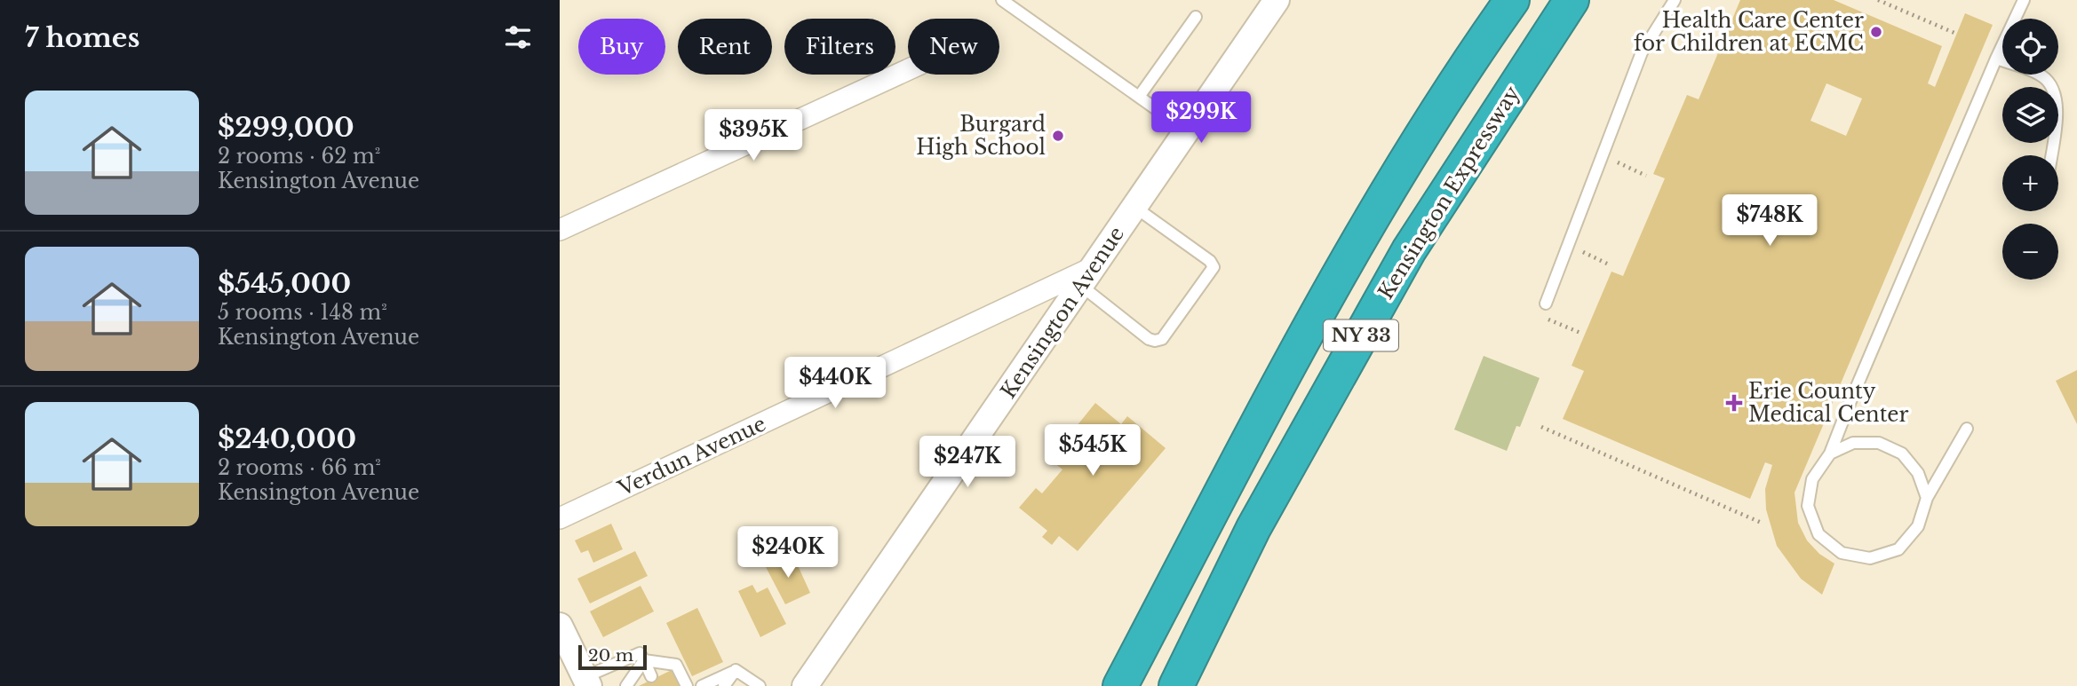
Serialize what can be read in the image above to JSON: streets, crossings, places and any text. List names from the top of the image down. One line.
{"streets":{"highway":["Kensington Expressway","NY 33"],"street":["Kensington Avenue","Verdun Avenue"]},"crossings":[["Kensington Avenue","Verdun Avenue"]],"places":{"other":["Health Care Center for Children at ECMC","Burgard High School"],"health":["Erie County Medical Center"]},"scale_bar":"20 m","page":{"heading":"7 homes","map_buttons":["+","−"],"chip":["Buy","Rent","Filters","New"],"list":[{"name":"$299,000","note":"2 rooms · 62 m² · Kensington Avenue"},{"name":"$545,000","note":"5 rooms · 148 m² · Kensington Avenue"},{"name":"$240,000","note":"2 rooms · 66 m² · Kensington Avenue"}],"price":["$299K","$395K","$748K","$440K","$545K","$247K","$240K"],"scale":"20 m"}}
